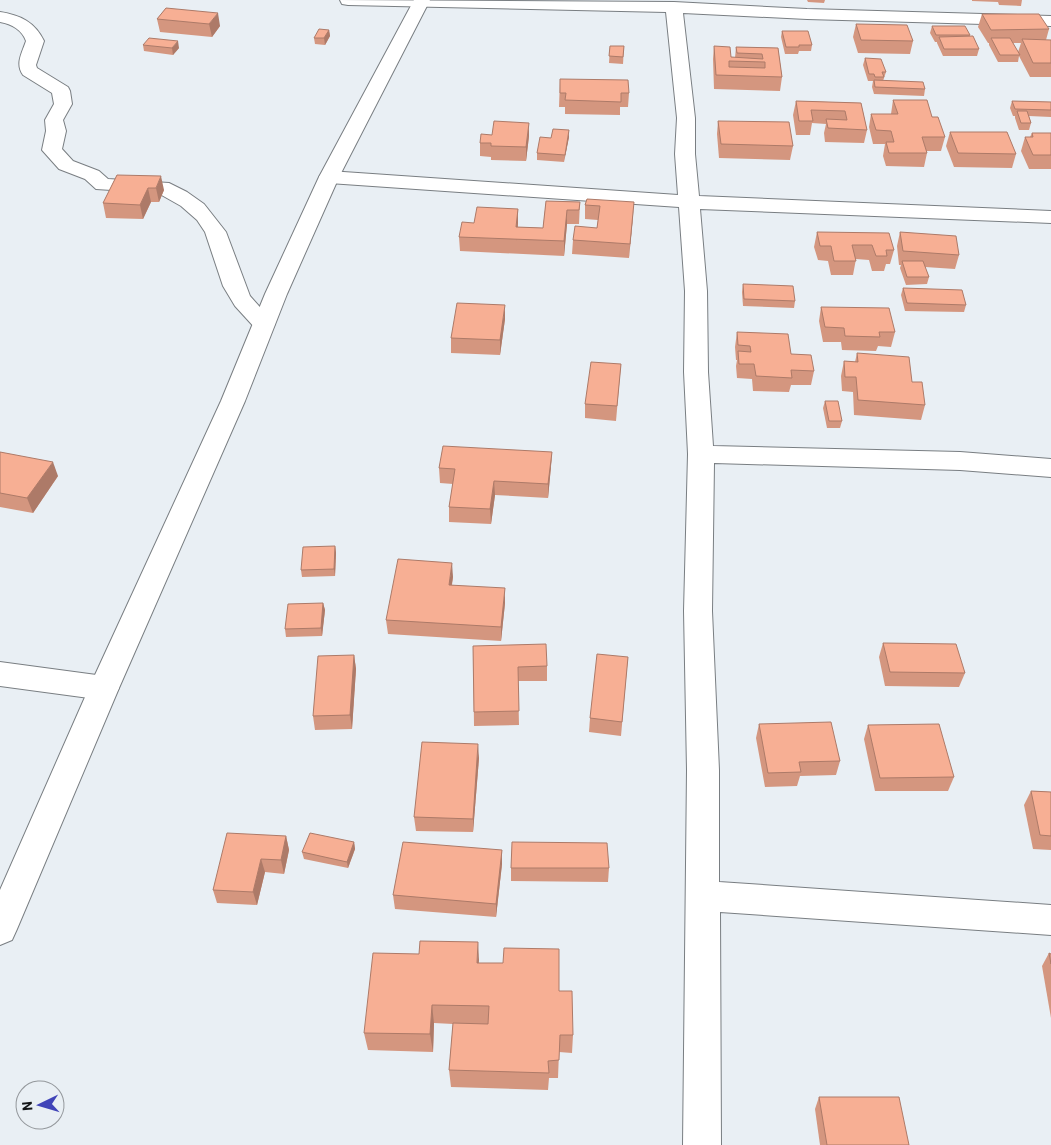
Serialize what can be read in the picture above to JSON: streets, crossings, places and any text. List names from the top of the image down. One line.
{"north":"left"}
